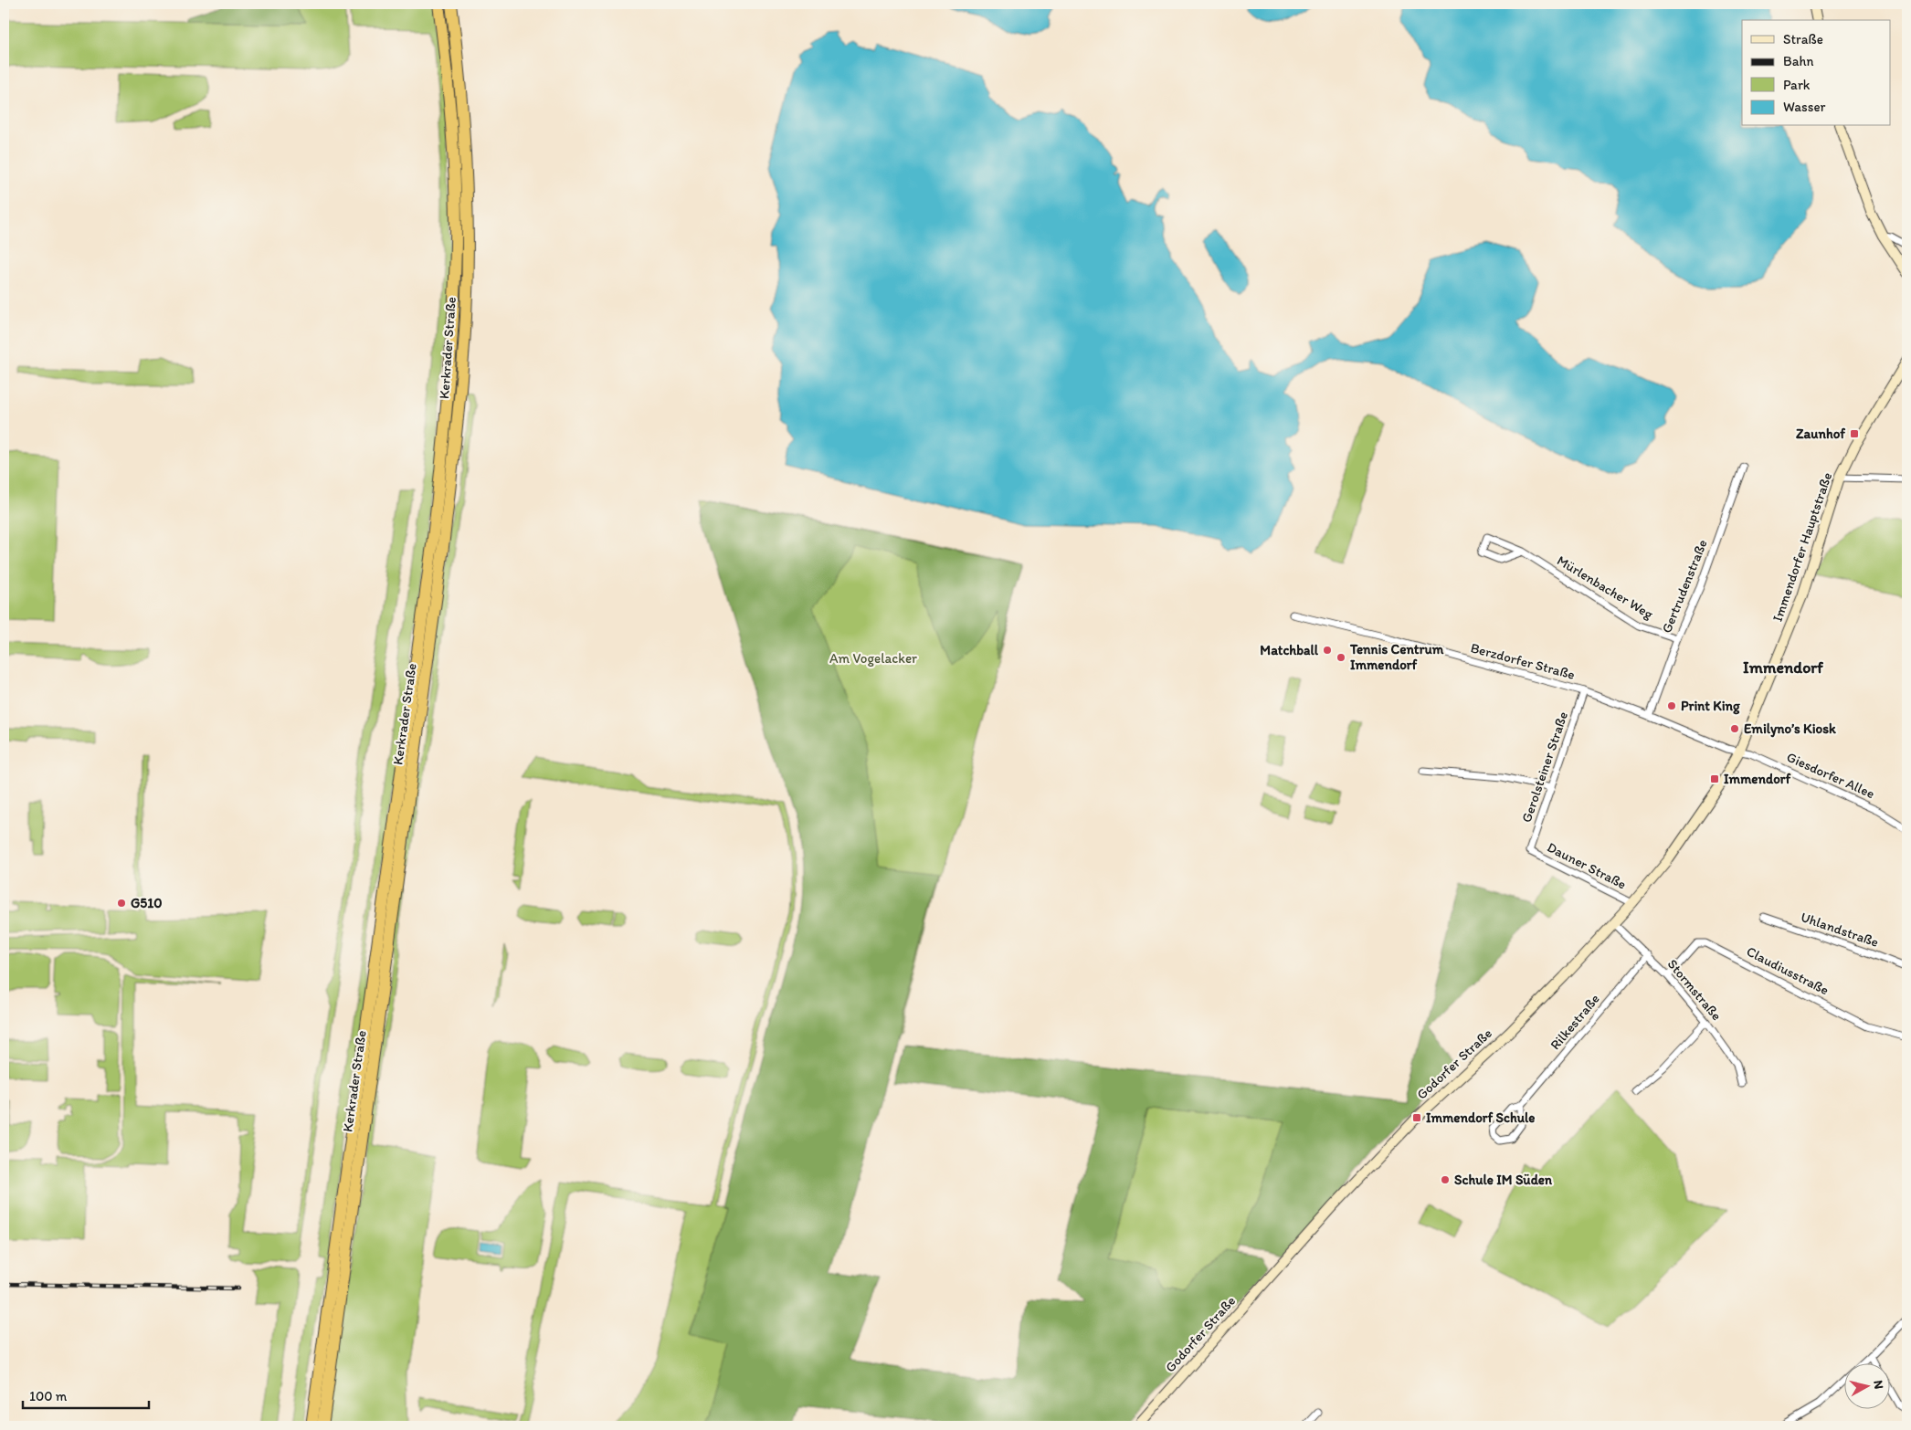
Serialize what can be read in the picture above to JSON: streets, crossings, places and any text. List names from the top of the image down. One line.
{"streets":{"highway":["Kerkrader Straße"],"street":["Immendorfer Hauptstraße","Gertrudenstraße","Mürlenbacher Weg","Berzdorfer Straße","Gerolsteiner Straße","Giesdorfer Allee","Dauner Straße","Uhlandstraße","Claudiusstraße","Stormstraße","Rilkestraße","Godorfer Straße"]},"crossings":[["Immendorfer Hauptstraße","Berzdorfer Straße"],["Immendorfer Hauptstraße","Giesdorfer Allee"],["Immendorfer Hauptstraße","Godorfer Straße"],["Gertrudenstraße","Mürlenbacher Weg"],["Gertrudenstraße","Berzdorfer Straße"],["Berzdorfer Straße","Gerolsteiner Straße"],["Berzdorfer Straße","Giesdorfer Allee"],["Berzdorfer Straße","Godorfer Straße"],["Gerolsteiner Straße","Dauner Straße"],["Giesdorfer Allee","Godorfer Straße"],["Dauner Straße","Godorfer Straße"],["Claudiusstraße","Stormstraße"],["Stormstraße","Rilkestraße"],["Stormstraße","Godorfer Straße"]],"districts":["Immendorf"],"parks":["Am Vogelacker"],"places":{"transit":["Zaunhof","Immendorf","Immendorf Schule"],"other":["Matchball","Tennis Centrum Immendorf","Print King","Emilyno’s Kiosk","G510","Schule IM Süden"]},"legend":["Straße","Bahn","Park","Wasser"],"scale_bar":"100 m","north":"right"}
